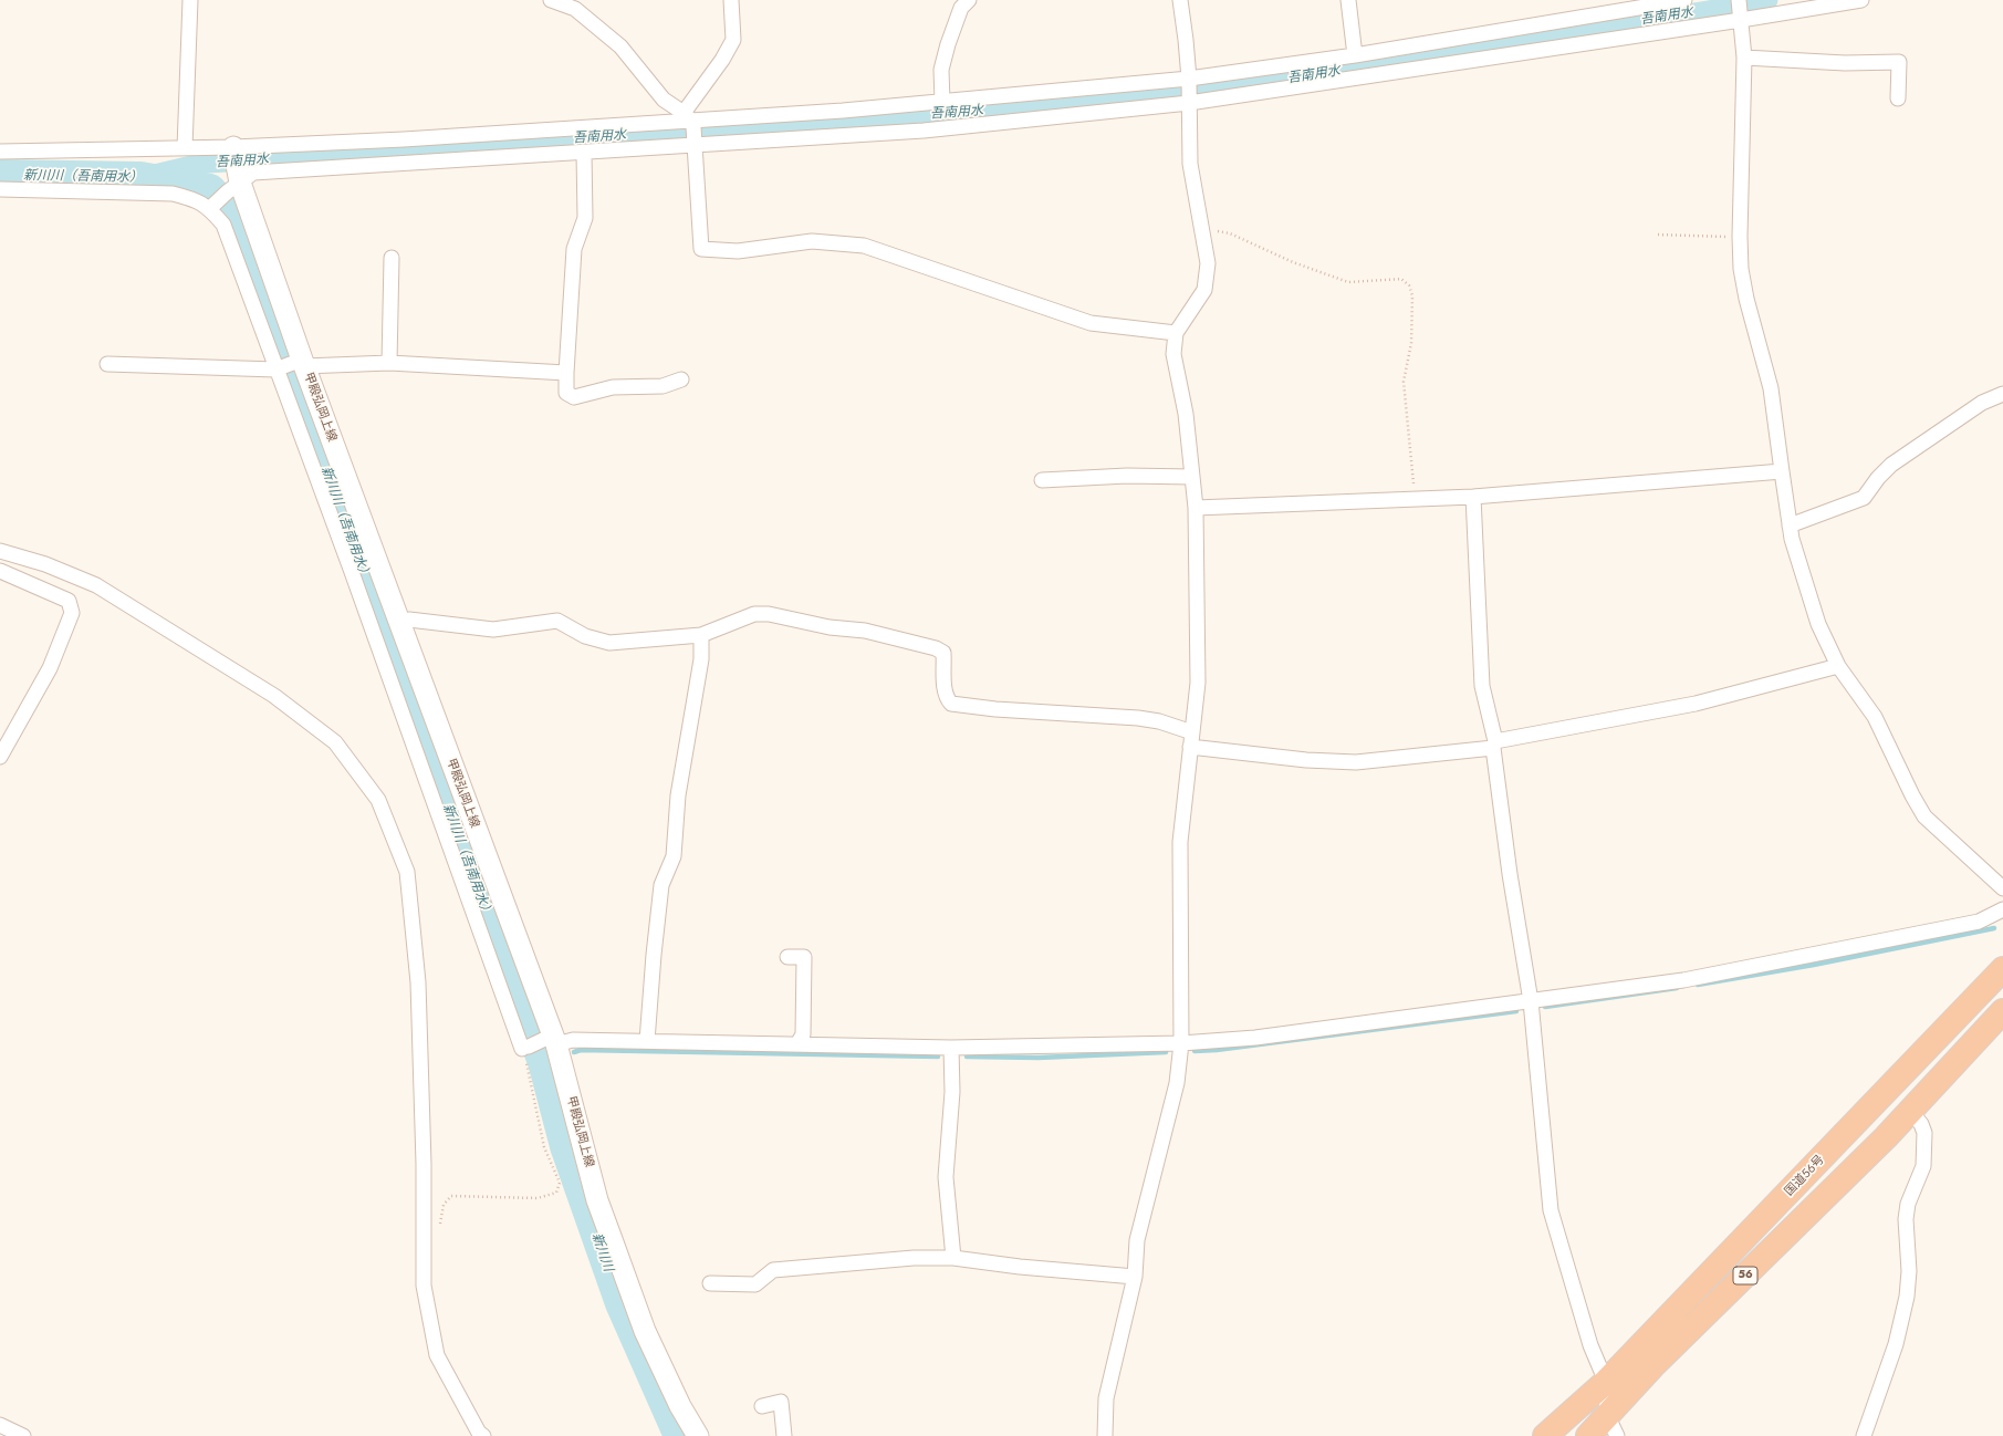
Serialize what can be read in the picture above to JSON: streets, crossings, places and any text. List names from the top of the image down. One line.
{"streets":{"highway":["国道56号","56"],"main road":["甲殿弘岡上線"]},"crossings":[["国道56号","56"]],"water":["吾南用水","新川川（吾南用水）","新川川"]}
